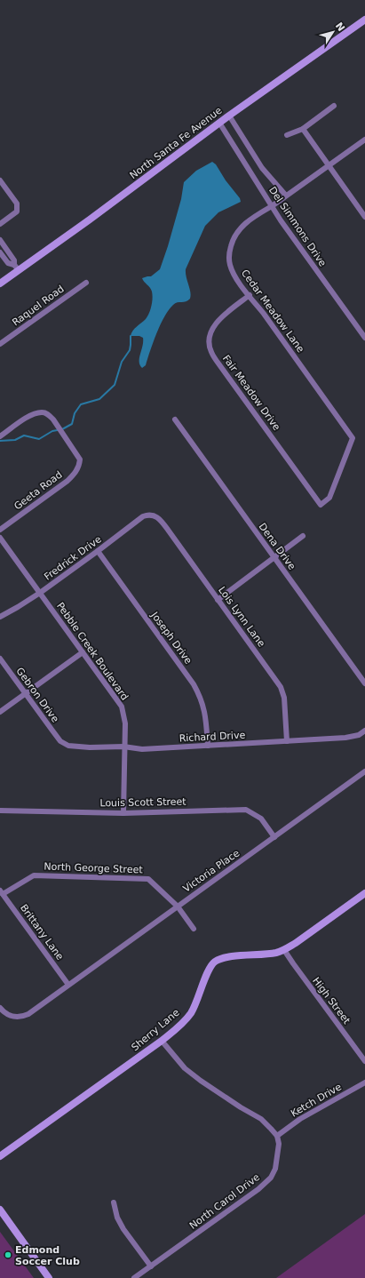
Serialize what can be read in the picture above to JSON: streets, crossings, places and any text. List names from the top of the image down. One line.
{"streets":{"street":["North Santa Fe Avenue","Del Simmons Drive","Raquel Road","Cedar Meadow Lane","Fair Meadow Drive","Geeta Road","Dena Drive","Fredrick Drive","Lois Lynn Lane","Joseph Drive","Pebble Creek Boulevard","Gebron Drive","Richard Drive","Louis Scott Street","North George Street","Victoria Place","Brittany Lane","High Street","Sherry Lane","Ketch Drive","North Carol Drive"]},"crossings":[["North Santa Fe Avenue","Del Simmons Drive"],["Del Simmons Drive","Cedar Meadow Lane"],["Cedar Meadow Lane","Fair Meadow Drive"],["Fredrick Drive","Lois Lynn Lane"],["Fredrick Drive","Joseph Drive"],["Fredrick Drive","Pebble Creek Boulevard"],["Lois Lynn Lane","Richard Drive"],["Joseph Drive","Richard Drive"],["Pebble Creek Boulevard","Richard Drive"],["Pebble Creek Boulevard","Louis Scott Street"],["Gebron Drive","Richard Drive"],["Louis Scott Street","Victoria Place"],["North George Street","Victoria Place"],["North George Street","Brittany Lane"],["Victoria Place","Brittany Lane"],["High Street","Sherry Lane"],["Ketch Drive","North Carol Drive"]],"places":["Edmond Soccer Club"],"north":"top right"}
